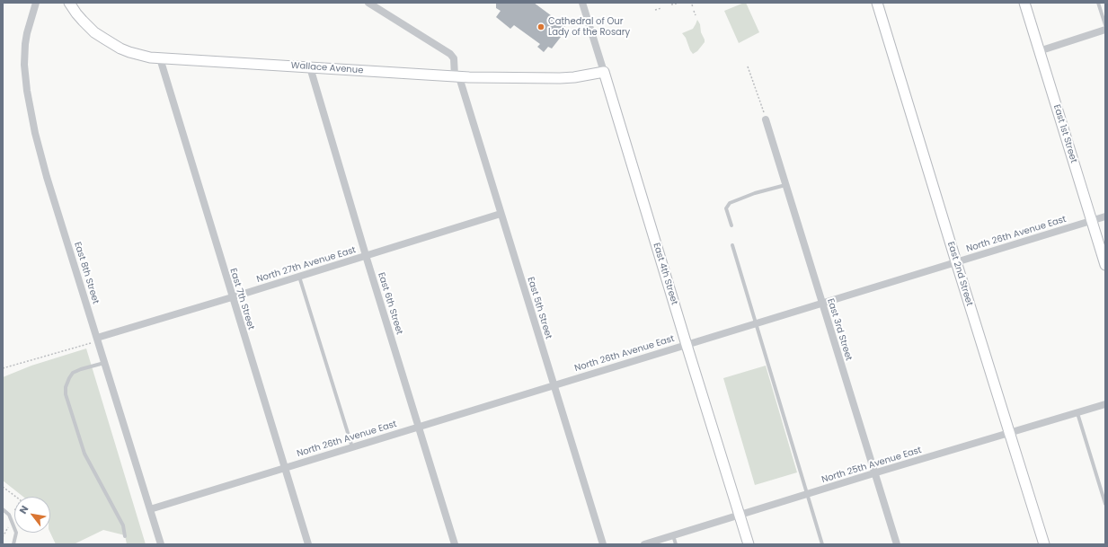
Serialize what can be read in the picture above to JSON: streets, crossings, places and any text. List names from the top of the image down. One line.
{"streets":{"main road":["Wallace Avenue","East 1st Street","East 4th Street","East 2nd Street"],"street":["North 26th Avenue East","North 27th Avenue East","East 8th Street","East 7th Street","East 6th Street","East 5th Street","East 3rd Street","North 25th Avenue East"]},"crossings":[["Wallace Avenue","East 4th Street"],["Wallace Avenue","East 7th Street"],["Wallace Avenue","East 6th Street"],["Wallace Avenue","East 5th Street"],["East 1st Street","North 26th Avenue East"],["North 26th Avenue East","East 8th Street"],["North 26th Avenue East","East 4th Street"],["North 26th Avenue East","East 2nd Street"],["North 26th Avenue East","East 7th Street"],["North 26th Avenue East","East 6th Street"],["North 26th Avenue East","East 5th Street"],["North 26th Avenue East","East 3rd Street"],["North 27th Avenue East","East 8th Street"],["North 27th Avenue East","East 7th Street"],["North 27th Avenue East","East 6th Street"],["North 27th Avenue East","East 5th Street"],["East 4th Street","North 25th Avenue East"],["East 2nd Street","North 25th Avenue East"],["East 3rd Street","North 25th Avenue East"]],"places":["Cathedral of Our Lady of the Rosary"],"north":"top left"}
